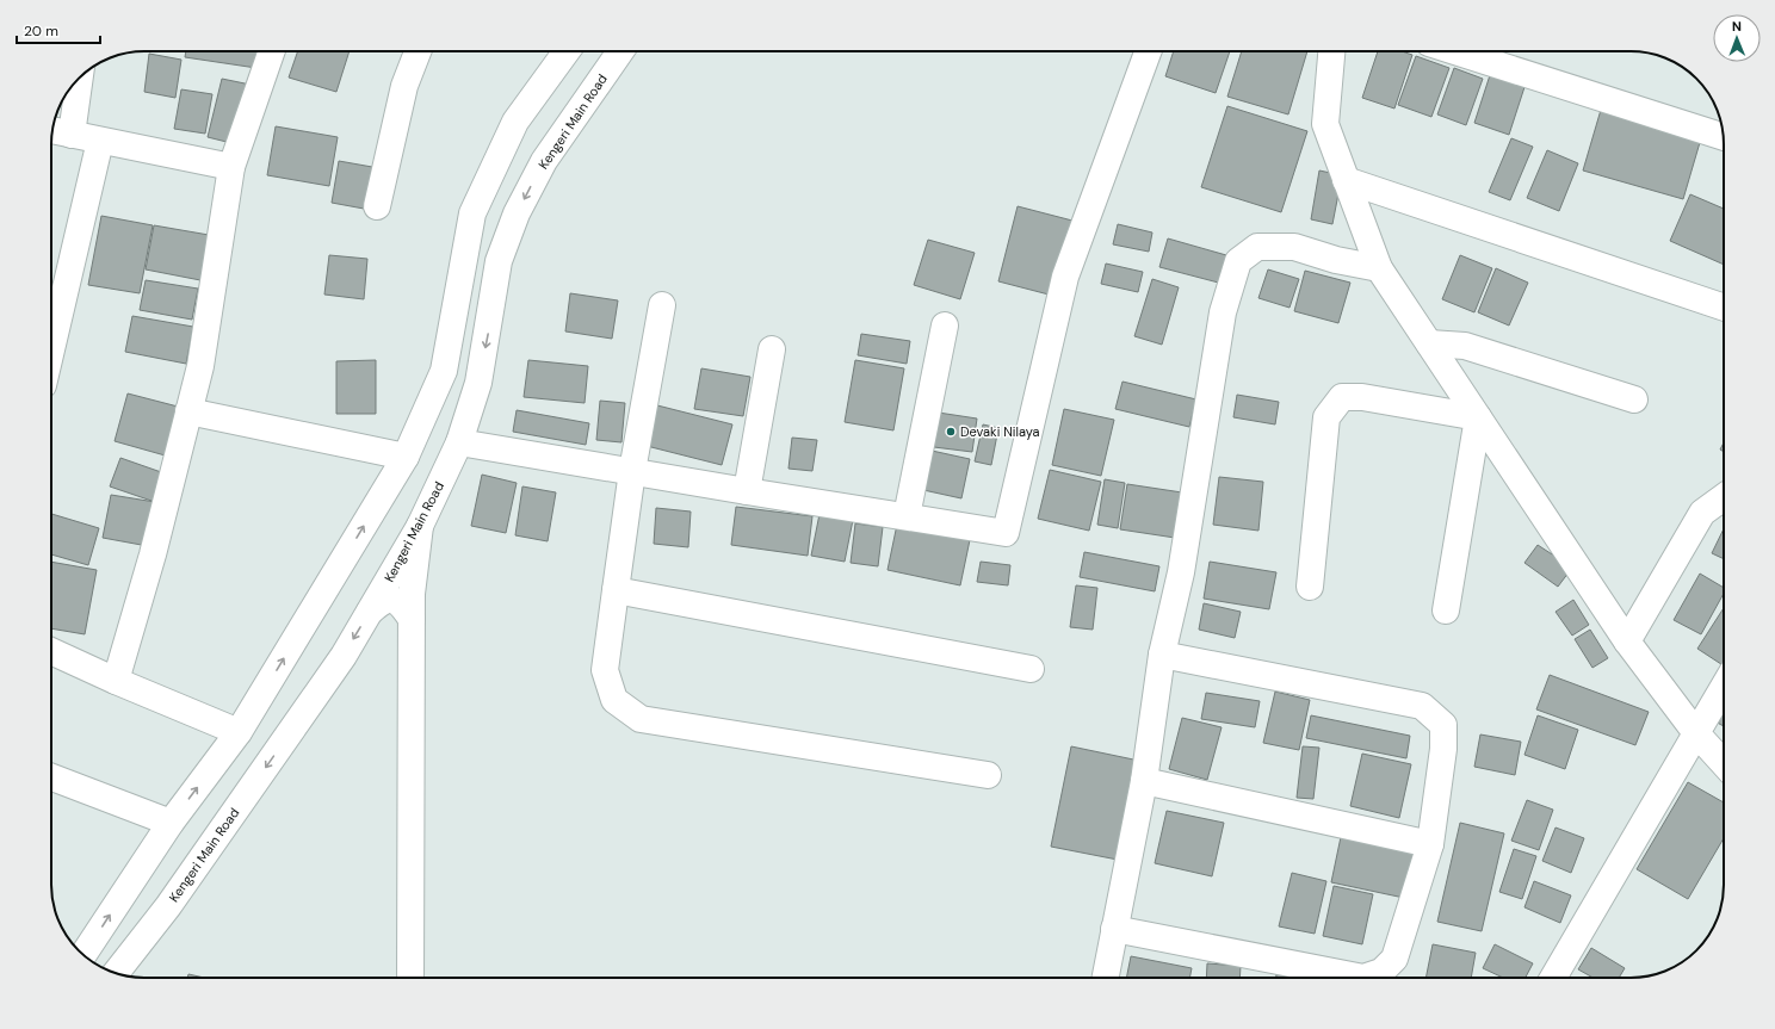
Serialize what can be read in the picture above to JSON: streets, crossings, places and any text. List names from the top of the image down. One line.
{"streets":{"street":["Kengeri Main Road"]},"places":["Devaki Nilaya"],"scale_bar":"20 m","north":"top"}
